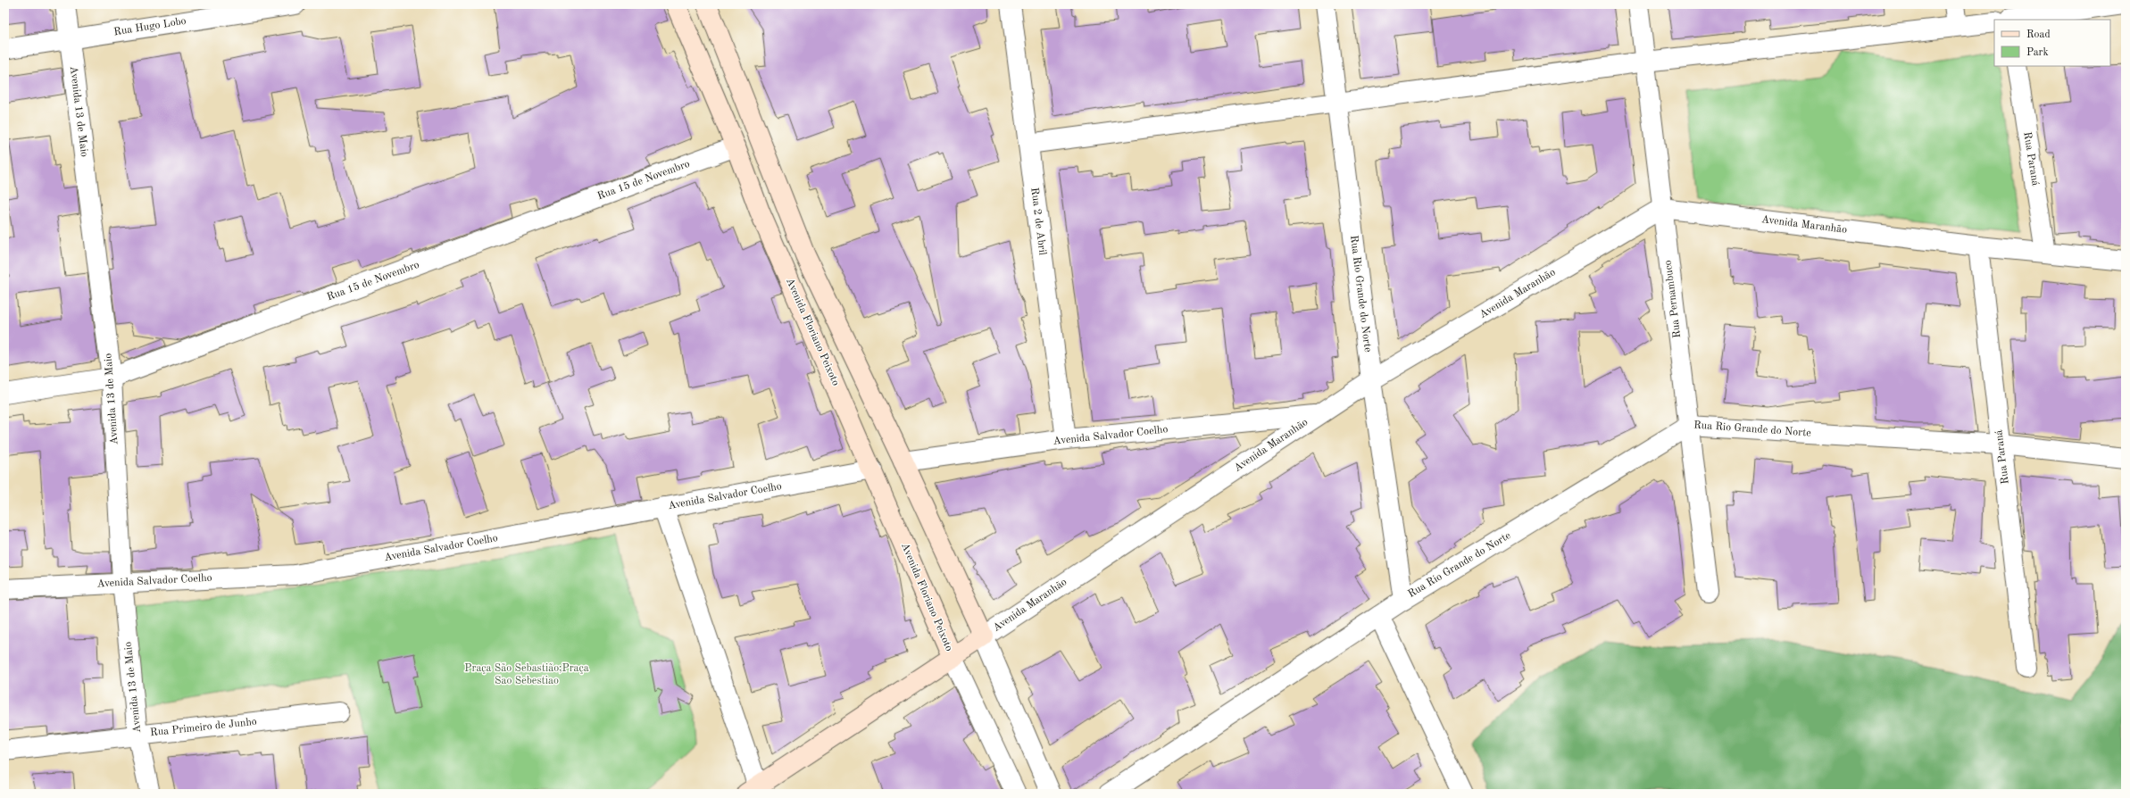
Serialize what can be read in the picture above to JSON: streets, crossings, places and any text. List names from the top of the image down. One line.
{"streets":{"street":["Rua Hugo Lobo","Avenida 13 de Maio","Rua Paraná","Rua 15 de Novembro","Rua 2 de Abril","Avenida Maranhão","Rua Rio Grande do Norte","Rua Pernambuco","Avenida Floriano Peixoto","Avenida Salvador Coelho","Rua Primeiro de Junho"]},"crossings":[["Rua Hugo Lobo","Avenida 13 de Maio"],["Avenida 13 de Maio","Rua 15 de Novembro"],["Avenida 13 de Maio","Avenida Salvador Coelho"],["Avenida 13 de Maio","Rua Primeiro de Junho"],["Rua Paraná","Avenida Maranhão"],["Rua Paraná","Rua Rio Grande do Norte"],["Rua 15 de Novembro","Avenida Floriano Peixoto"],["Rua 2 de Abril","Avenida Salvador Coelho"],["Avenida Maranhão","Rua Rio Grande do Norte"],["Avenida Maranhão","Rua Pernambuco"],["Avenida Maranhão","Avenida Floriano Peixoto"],["Avenida Maranhão","Avenida Salvador Coelho"],["Rua Rio Grande do Norte","Rua Pernambuco"],["Avenida Floriano Peixoto","Avenida Salvador Coelho"]],"parks":["Praça São Sebastião;Praça Sao Sebestiao"],"legend":["Road","Park"]}
